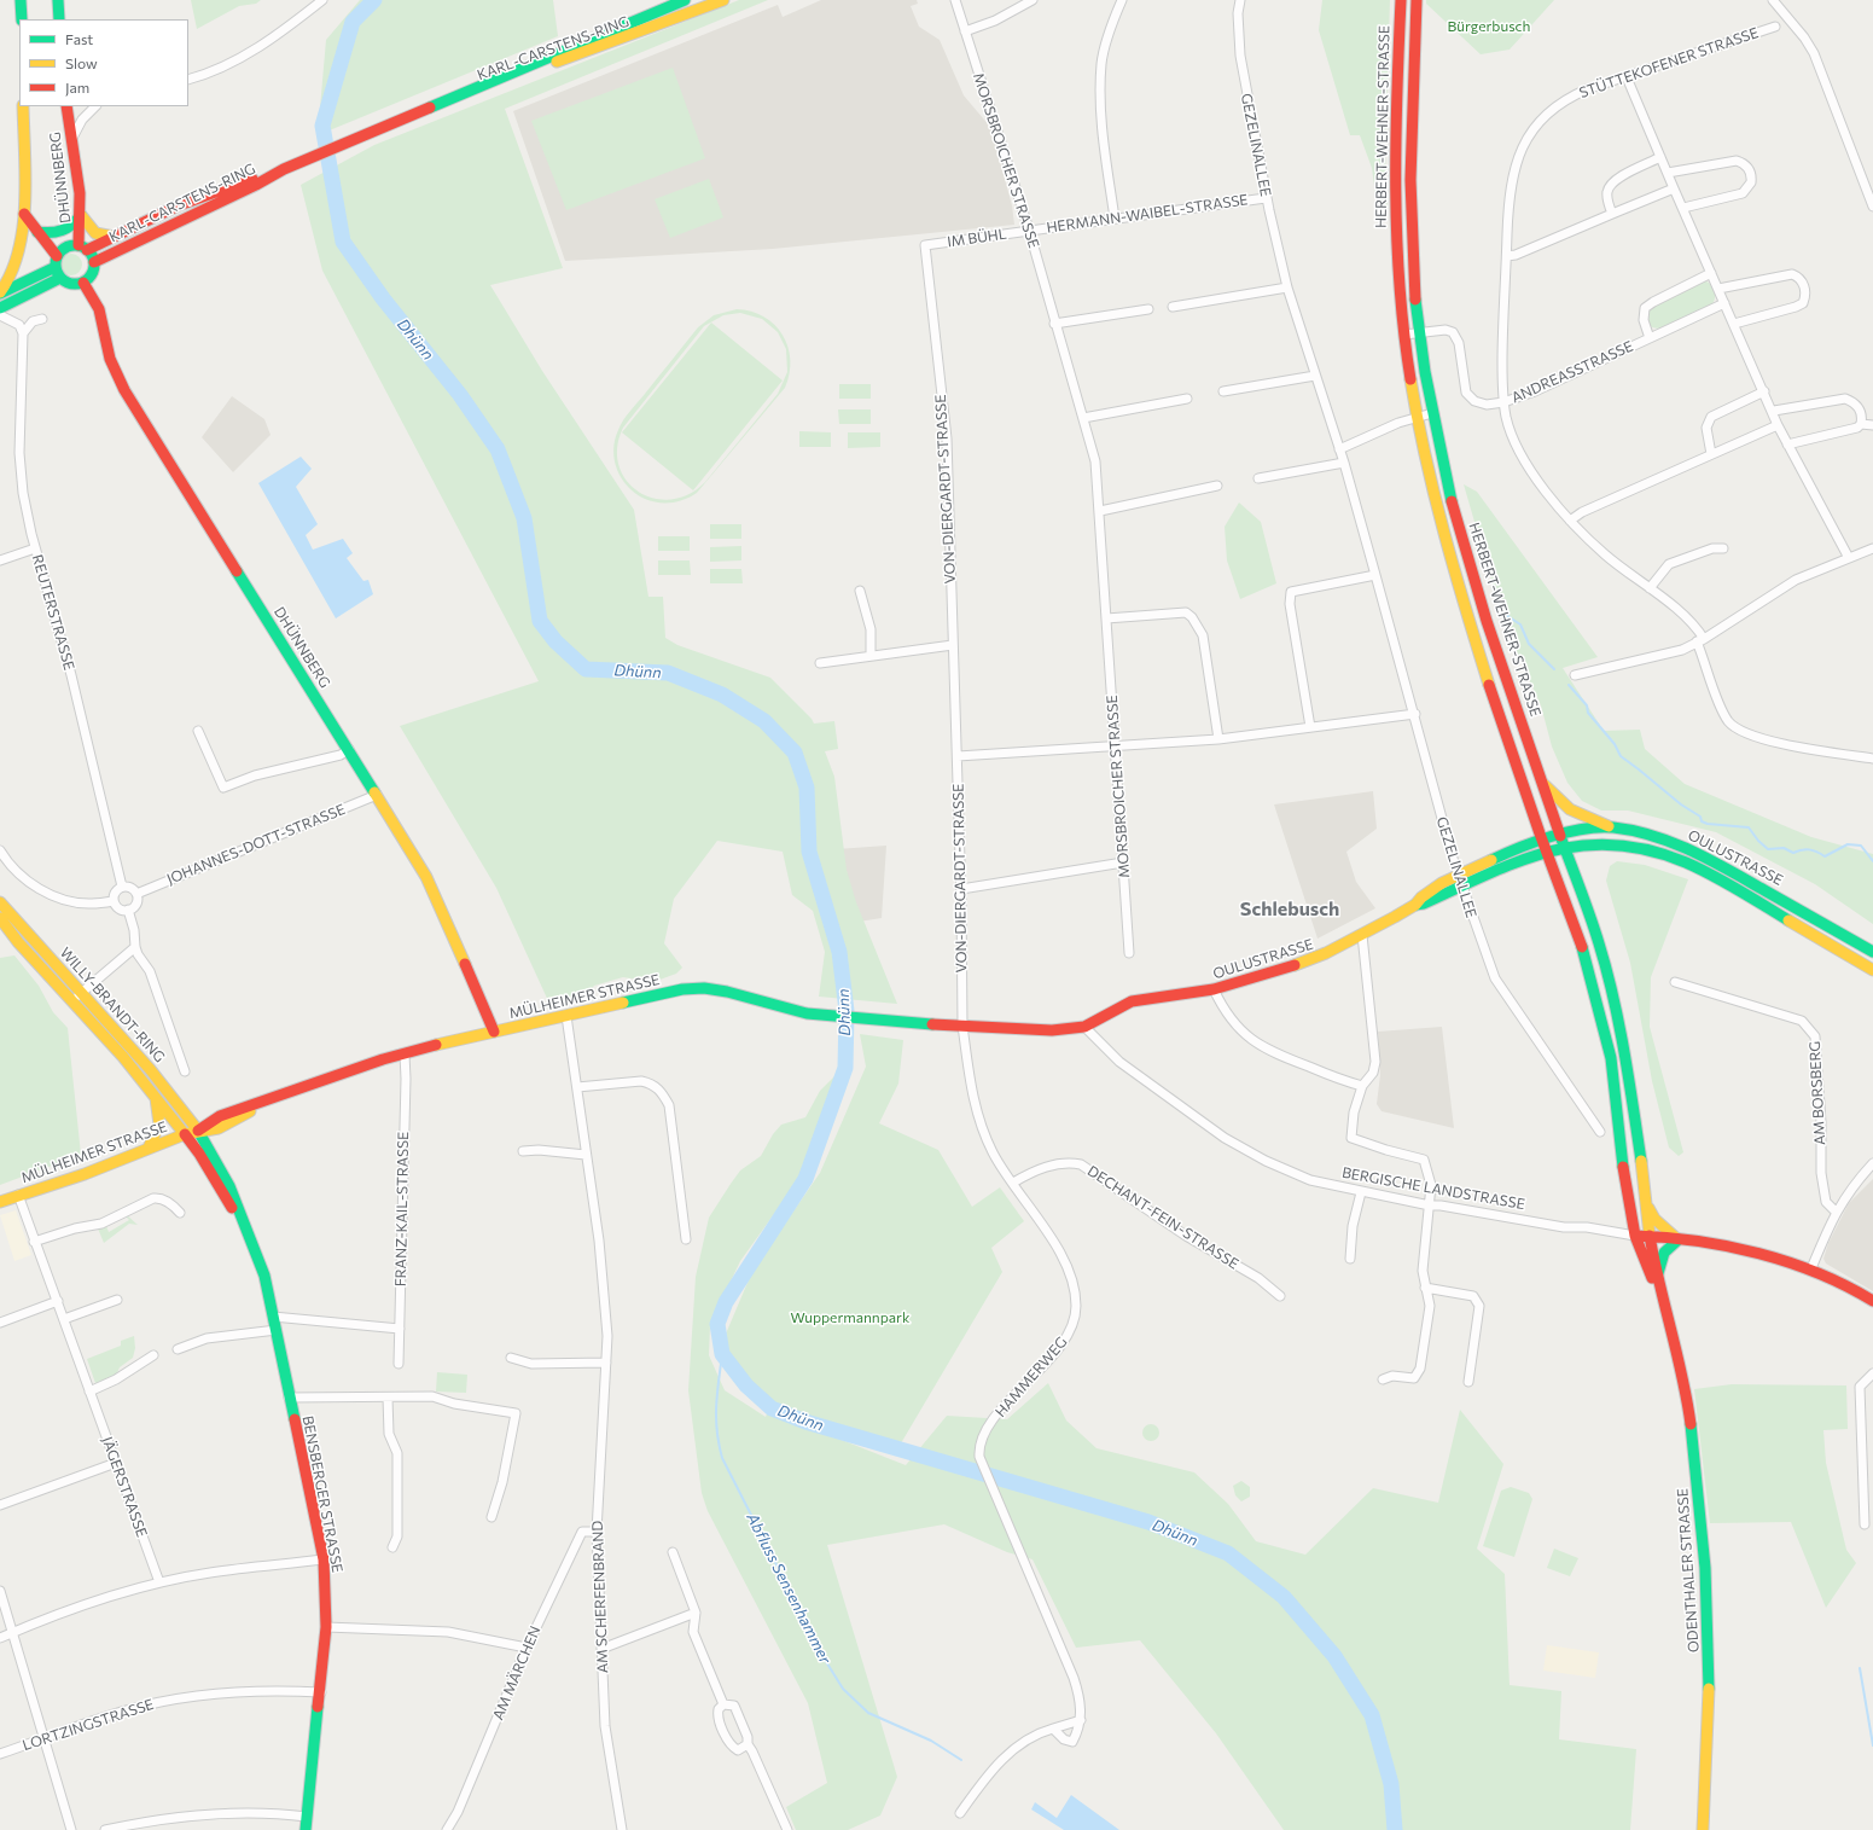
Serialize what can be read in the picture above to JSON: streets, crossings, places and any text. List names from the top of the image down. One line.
{"streets":{"main road":["KARL-CARSTENS-RING","HERBERT-WEHNER-STRASSE","DHÜNNBERG","OULUSTRASSE","MÜLHEIMER STRASSE","WILLY-BRANDT-RING","BENSBERGER STRASSE","ODENTHALER STRASSE"],"street":["STÜTTEKOFENER STRASSE","GEZELINALLEE","MORSBROICHER STRASSE","HERMANN-WAIBEL-STRASSE","IM BÜHL","ANDREASSTRASSE","VON-DIERGARDT-STRASSE","REUTERSTRASSE","JOHANNES-DOTT-STRASSE","AM BORSBERG","BERGISCHE LANDSTRASSE","FRANZ-KAIL-STRASSE","DECHANT-FEIN-STRASSE","HAMMERWEG","JÄGERSTRASSE","AM SCHERFENBRAND","AM MÄRCHEN","LORTZINGSTRASSE"]},"crossings":[["KARL-CARSTENS-RING","DHÜNNBERG"],["STÜTTEKOFENER STRASSE","ANDREASSTRASSE"],["HERBERT-WEHNER-STRASSE","ANDREASSTRASSE"],["HERBERT-WEHNER-STRASSE","OULUSTRASSE"],["HERBERT-WEHNER-STRASSE","BERGISCHE LANDSTRASSE"],["HERBERT-WEHNER-STRASSE","ODENTHALER STRASSE"],["GEZELINALLEE","HERMANN-WAIBEL-STRASSE"],["GEZELINALLEE","OULUSTRASSE"],["MORSBROICHER STRASSE","HERMANN-WAIBEL-STRASSE"],["MORSBROICHER STRASSE","IM BÜHL"],["DHÜNNBERG","JOHANNES-DOTT-STRASSE"],["DHÜNNBERG","MÜLHEIMER STRASSE"],["HERMANN-WAIBEL-STRASSE","IM BÜHL"],["IM BÜHL","VON-DIERGARDT-STRASSE"],["VON-DIERGARDT-STRASSE","MÜLHEIMER STRASSE"],["VON-DIERGARDT-STRASSE","HAMMERWEG"],["REUTERSTRASSE","JOHANNES-DOTT-STRASSE"],["OULUSTRASSE","BERGISCHE LANDSTRASSE"],["MÜLHEIMER STRASSE","WILLY-BRANDT-RING"],["MÜLHEIMER STRASSE","FRANZ-KAIL-STRASSE"],["MÜLHEIMER STRASSE","HAMMERWEG"],["MÜLHEIMER STRASSE","JÄGERSTRASSE"],["MÜLHEIMER STRASSE","BENSBERGER STRASSE"],["MÜLHEIMER STRASSE","AM SCHERFENBRAND"],["WILLY-BRANDT-RING","BENSBERGER STRASSE"],["BERGISCHE LANDSTRASSE","ODENTHALER STRASSE"],["DECHANT-FEIN-STRASSE","HAMMERWEG"],["BENSBERGER STRASSE","LORTZINGSTRASSE"],["AM SCHERFENBRAND","AM MÄRCHEN"]],"districts":["Schlebusch"],"water":["Dhünn","Abfluss Sensenhammer"],"parks":["Bürgerbusch","Wuppermannpark"],"legend":["Fast","Slow","Jam"]}
